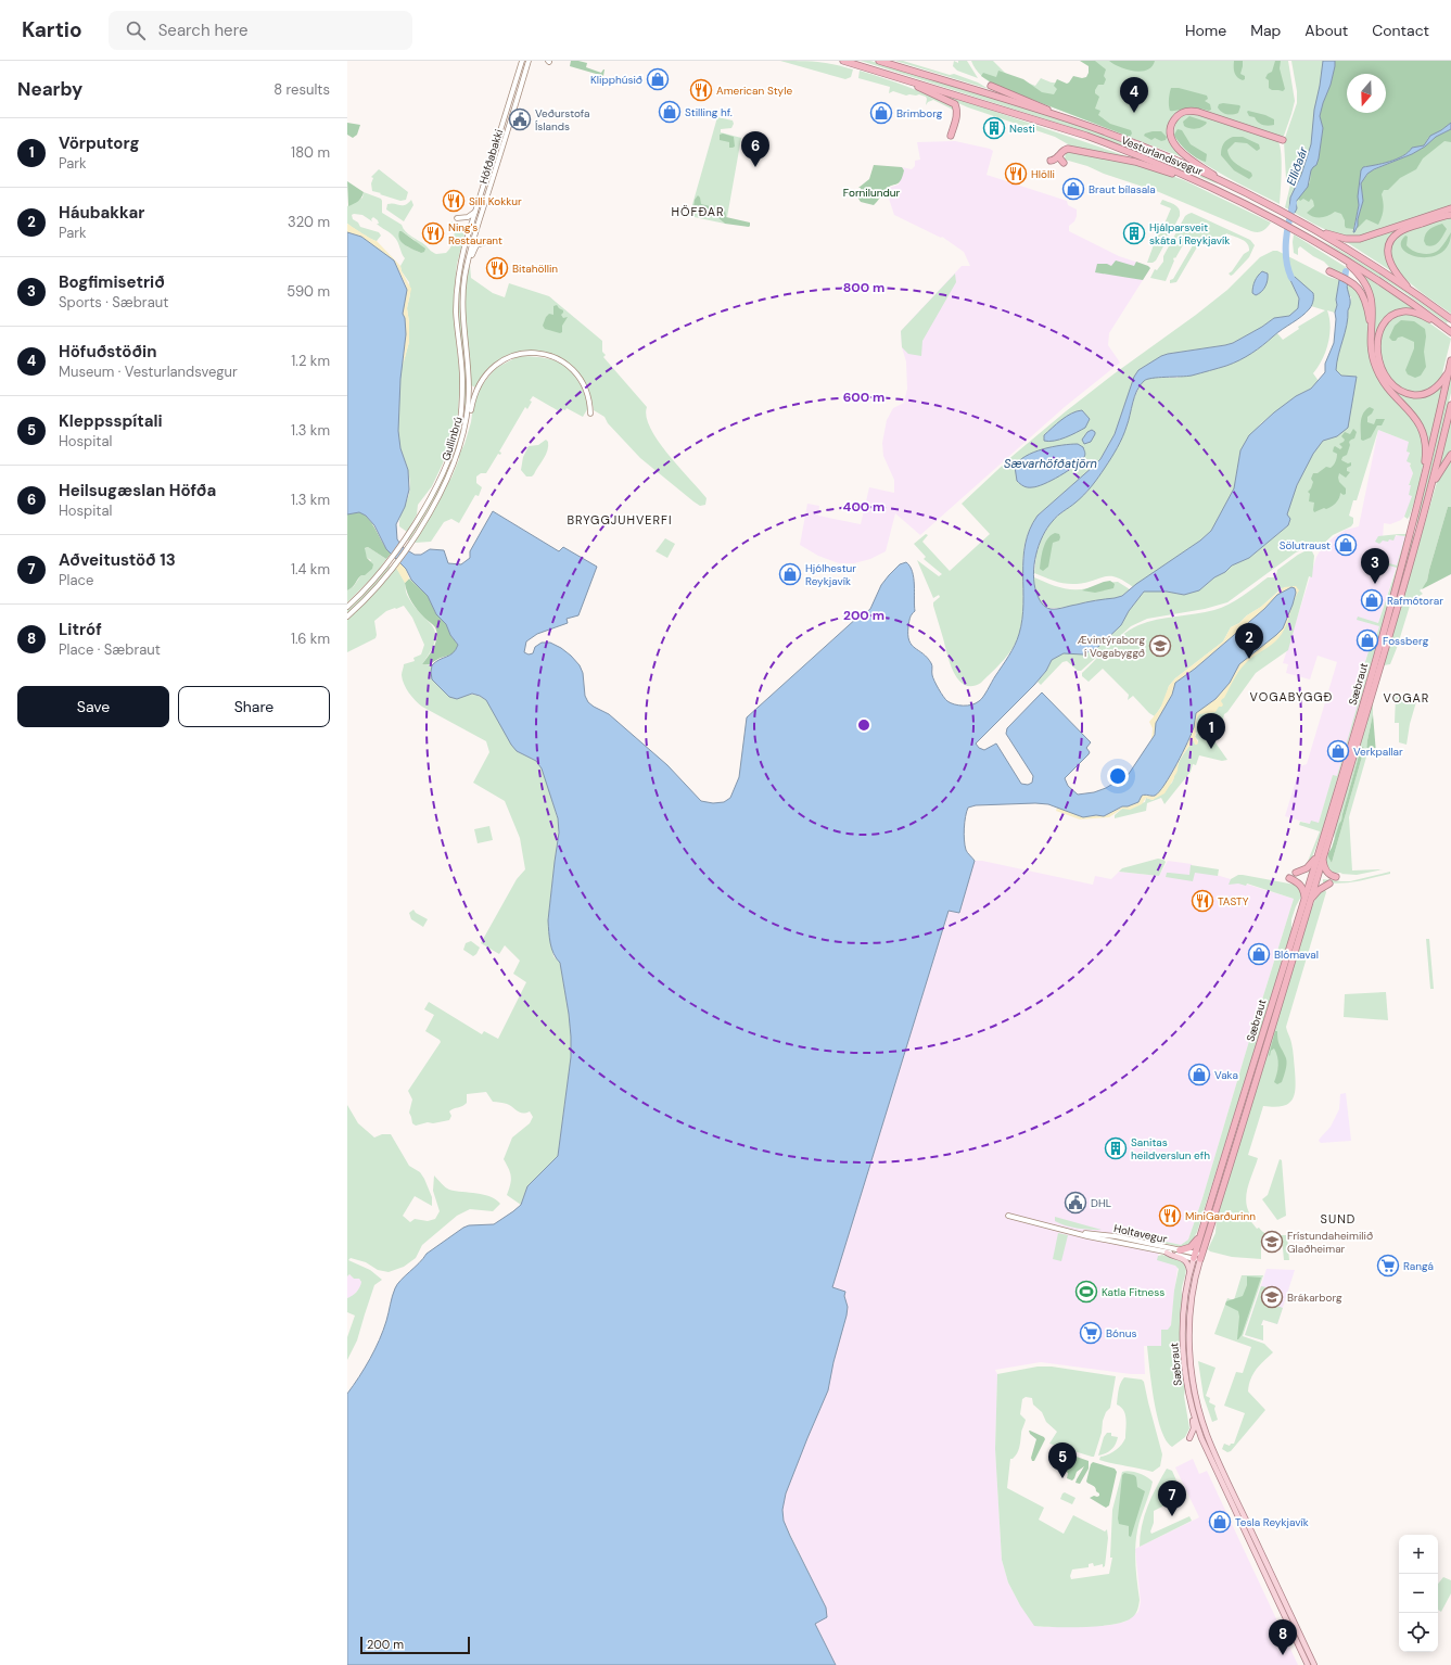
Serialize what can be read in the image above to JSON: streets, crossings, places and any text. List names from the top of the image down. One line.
{"streets":{"highway":["Vesturlandsvegur","Sæbraut"],"main road":["Höfðabakki","Gullinbrú","Holtavegur"]},"crossings":[["Höfðabakki","Gullinbrú"],["Sæbraut","Holtavegur"]],"districts":["HÖFÐAR","BRYGGJUHVERFI","VOGABYGGÐ","VOGAR","SUND"],"water":["Elliðaár","Sævarhöfðatjörn"],"parks":["Fornilundur"],"places":{"shop":["Klipphúsið","Stilling hf.","Brimborg","Braut bílasala","Sölutraust","Hjólhestur Reykjavík","Rafmótorar","Fossberg","Verkpallar","Blómaval","Vaka","Tesla Reykjavík"],"restaurant":["American Style","Hlölli","Silli Kokkur","Ning's Restaurant","Bitahöllin","TASTY","MiniGarðurinn"],"public building":["Veðurstofa Íslands","DHL"],"building":["Nesti","Hjálparsveit skáta í Reykjavík","Sanitas heildverslun efh"],"school or university":["Ævintýraborg í Vogabyggð","Frístundaheimilið Glaðheimar","Brákarborg"],"supermarket":["Rangá","Bónus"],"sports":["Katla Fitness"]},"scale_bar":"200 m","north":"bottom","page":{"header":"Kartio","search":"Search here","nav":["Home","Map","About","Contact"],"heading":["Nearby","8 results"],"pins":["4","6","3","2","1","5","7","8"],"list":[{"mark":"1","name":"Vörputorg","note":"Park","value":"180 m"},{"mark":"2","name":"Háubakkar","note":"Park","value":"320 m"},{"mark":"3","name":"Bogfimisetrið","note":"Sports · Sæbraut","value":"590 m"},{"mark":"4","name":"Höfuðstöðin","note":"Museum · Vesturlandsvegur","value":"1.2 km"},{"mark":"5","name":"Kleppsspítali","note":"Hospital","value":"1.3 km"},{"mark":"6","name":"Heilsugæslan Höfða","note":"Hospital","value":"1.3 km"},{"mark":"7","name":"Aðveitustöð 13","note":"Place","value":"1.4 km"},{"mark":"8","name":"Litróf","note":"Place · Sæbraut","value":"1.6 km"}],"buttons":["Save","Share"],"map_buttons":["+","−"],"scale":"200 m"},"rings":["800 m","600 m","400 m","200 m"]}
